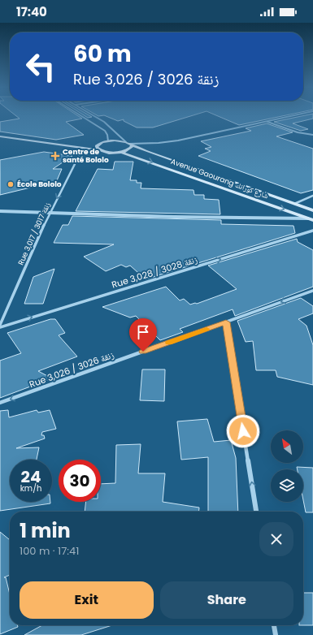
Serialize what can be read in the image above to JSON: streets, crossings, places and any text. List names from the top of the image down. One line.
{"streets":{"main road":["Avenue Gaourang شارع كورانك"],"street":["Rue 3,017 / زنقة 3017","Rue 3,028 / زنقة 3028","Rue 3,026 / زنقة 3026"]},"crossings":[["Rue 3,017 / زنقة 3017","Rue 3,028 / زنقة 3028"]],"one_way":["Rue 3,017 / زنقة 3017","Rue 3,028 / زنقة 3028","Rue 3,026 / زنقة 3026"],"places":{"health":["Centre de santé Bololo"],"other":["École Bololo"]},"north":"top left","page":{"status":"17:40","turn":["60 m","Rue 3,026 / زنقة 3026"],"speed":"24 km/h","limit":"30","heading":["1 min","100 m · 17:41"],"buttons":["Exit","Share"]}}
